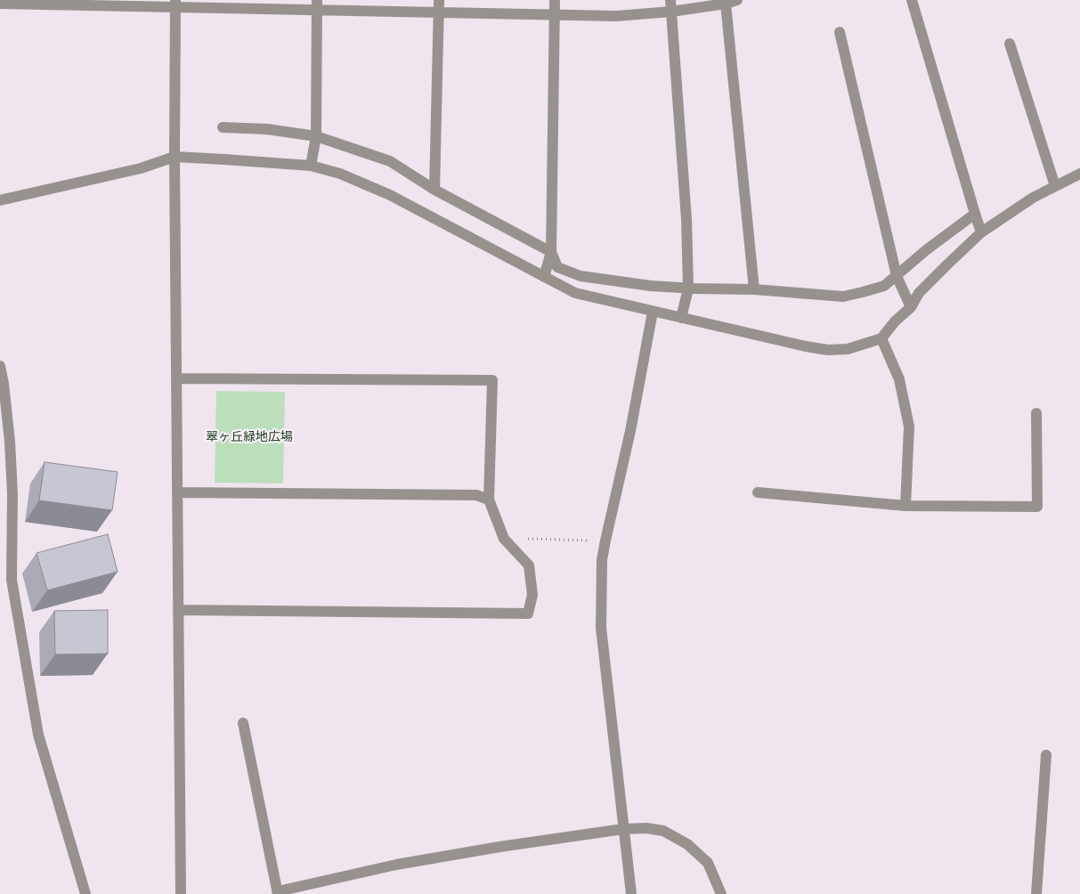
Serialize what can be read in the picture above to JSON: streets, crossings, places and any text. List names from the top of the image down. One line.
{"parks":["翠ヶ丘緑地広場"]}
